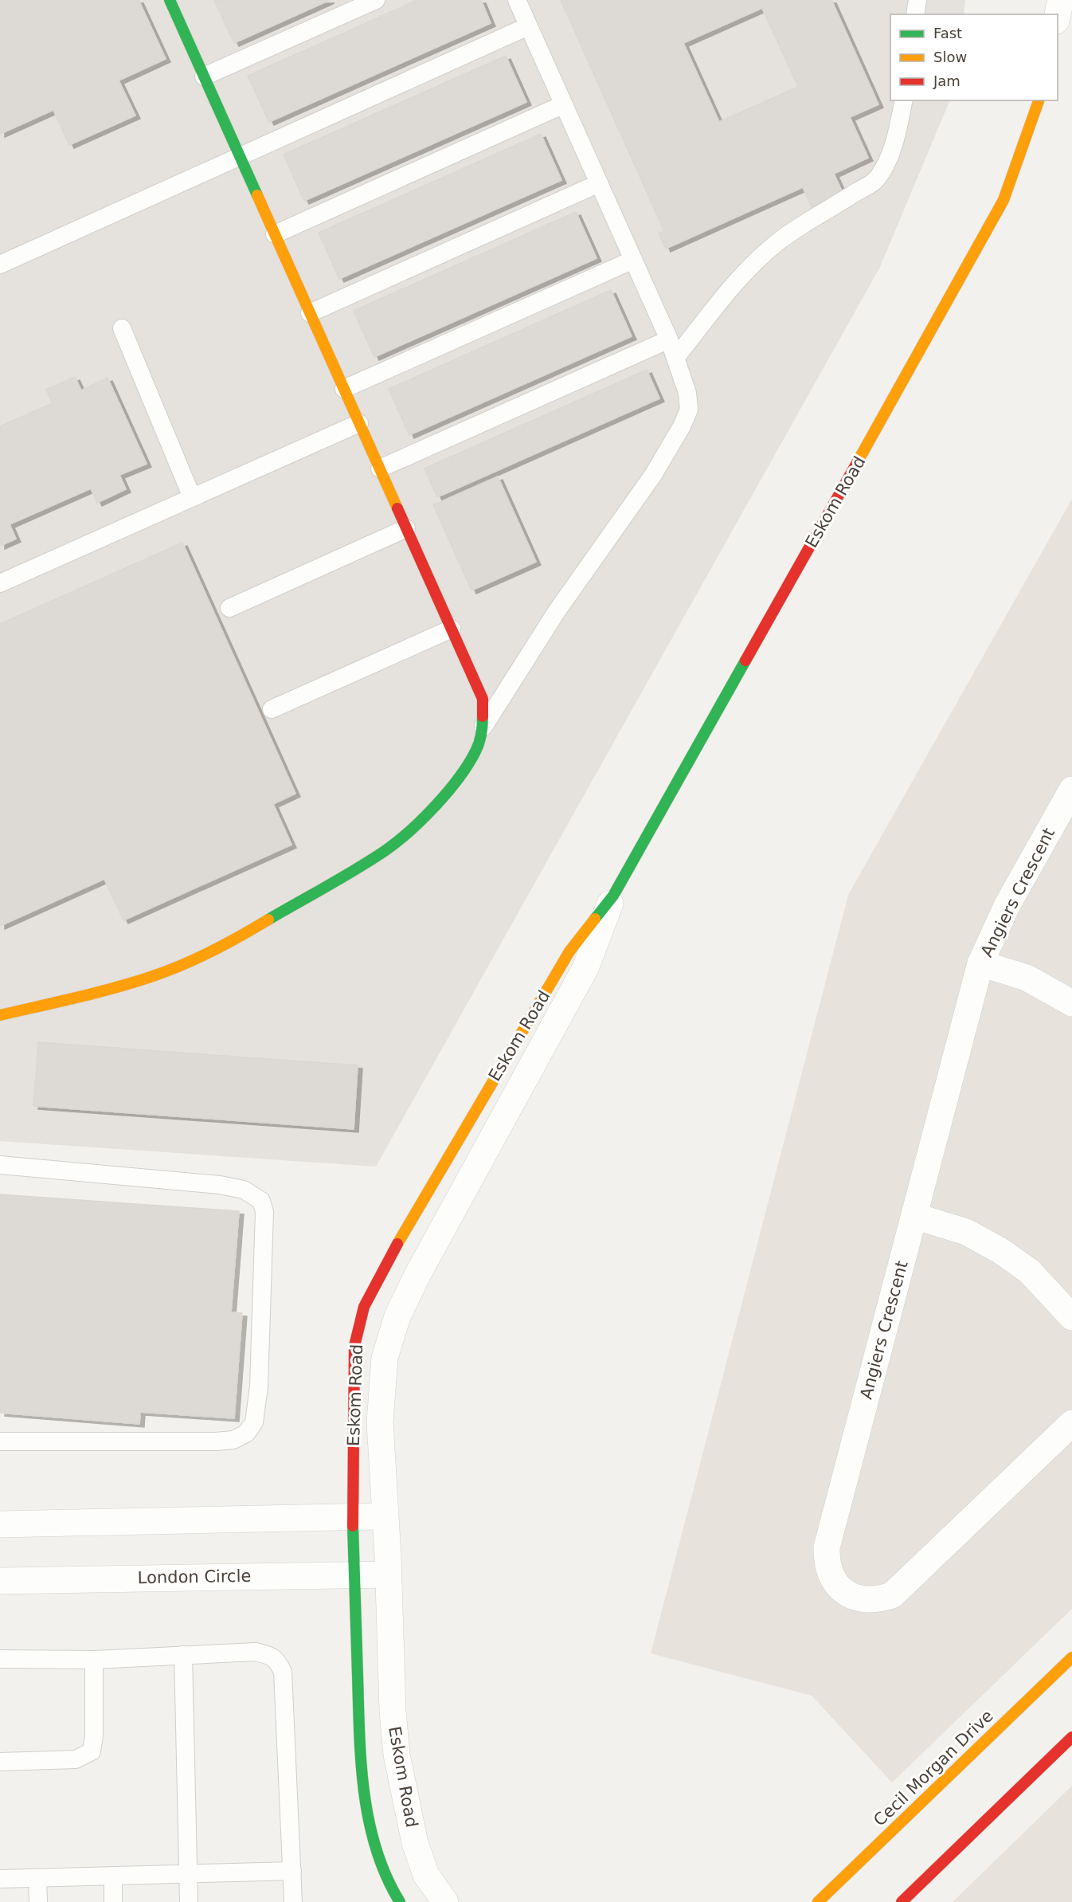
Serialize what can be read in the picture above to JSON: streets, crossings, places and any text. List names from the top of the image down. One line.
{"streets":{"street":["Eskom Road","Angiers Crescent","London Circle","Cecil Morgan Drive"]},"crossings":[["Eskom Road","London Circle"]],"legend":["Fast","Slow","Jam"]}
